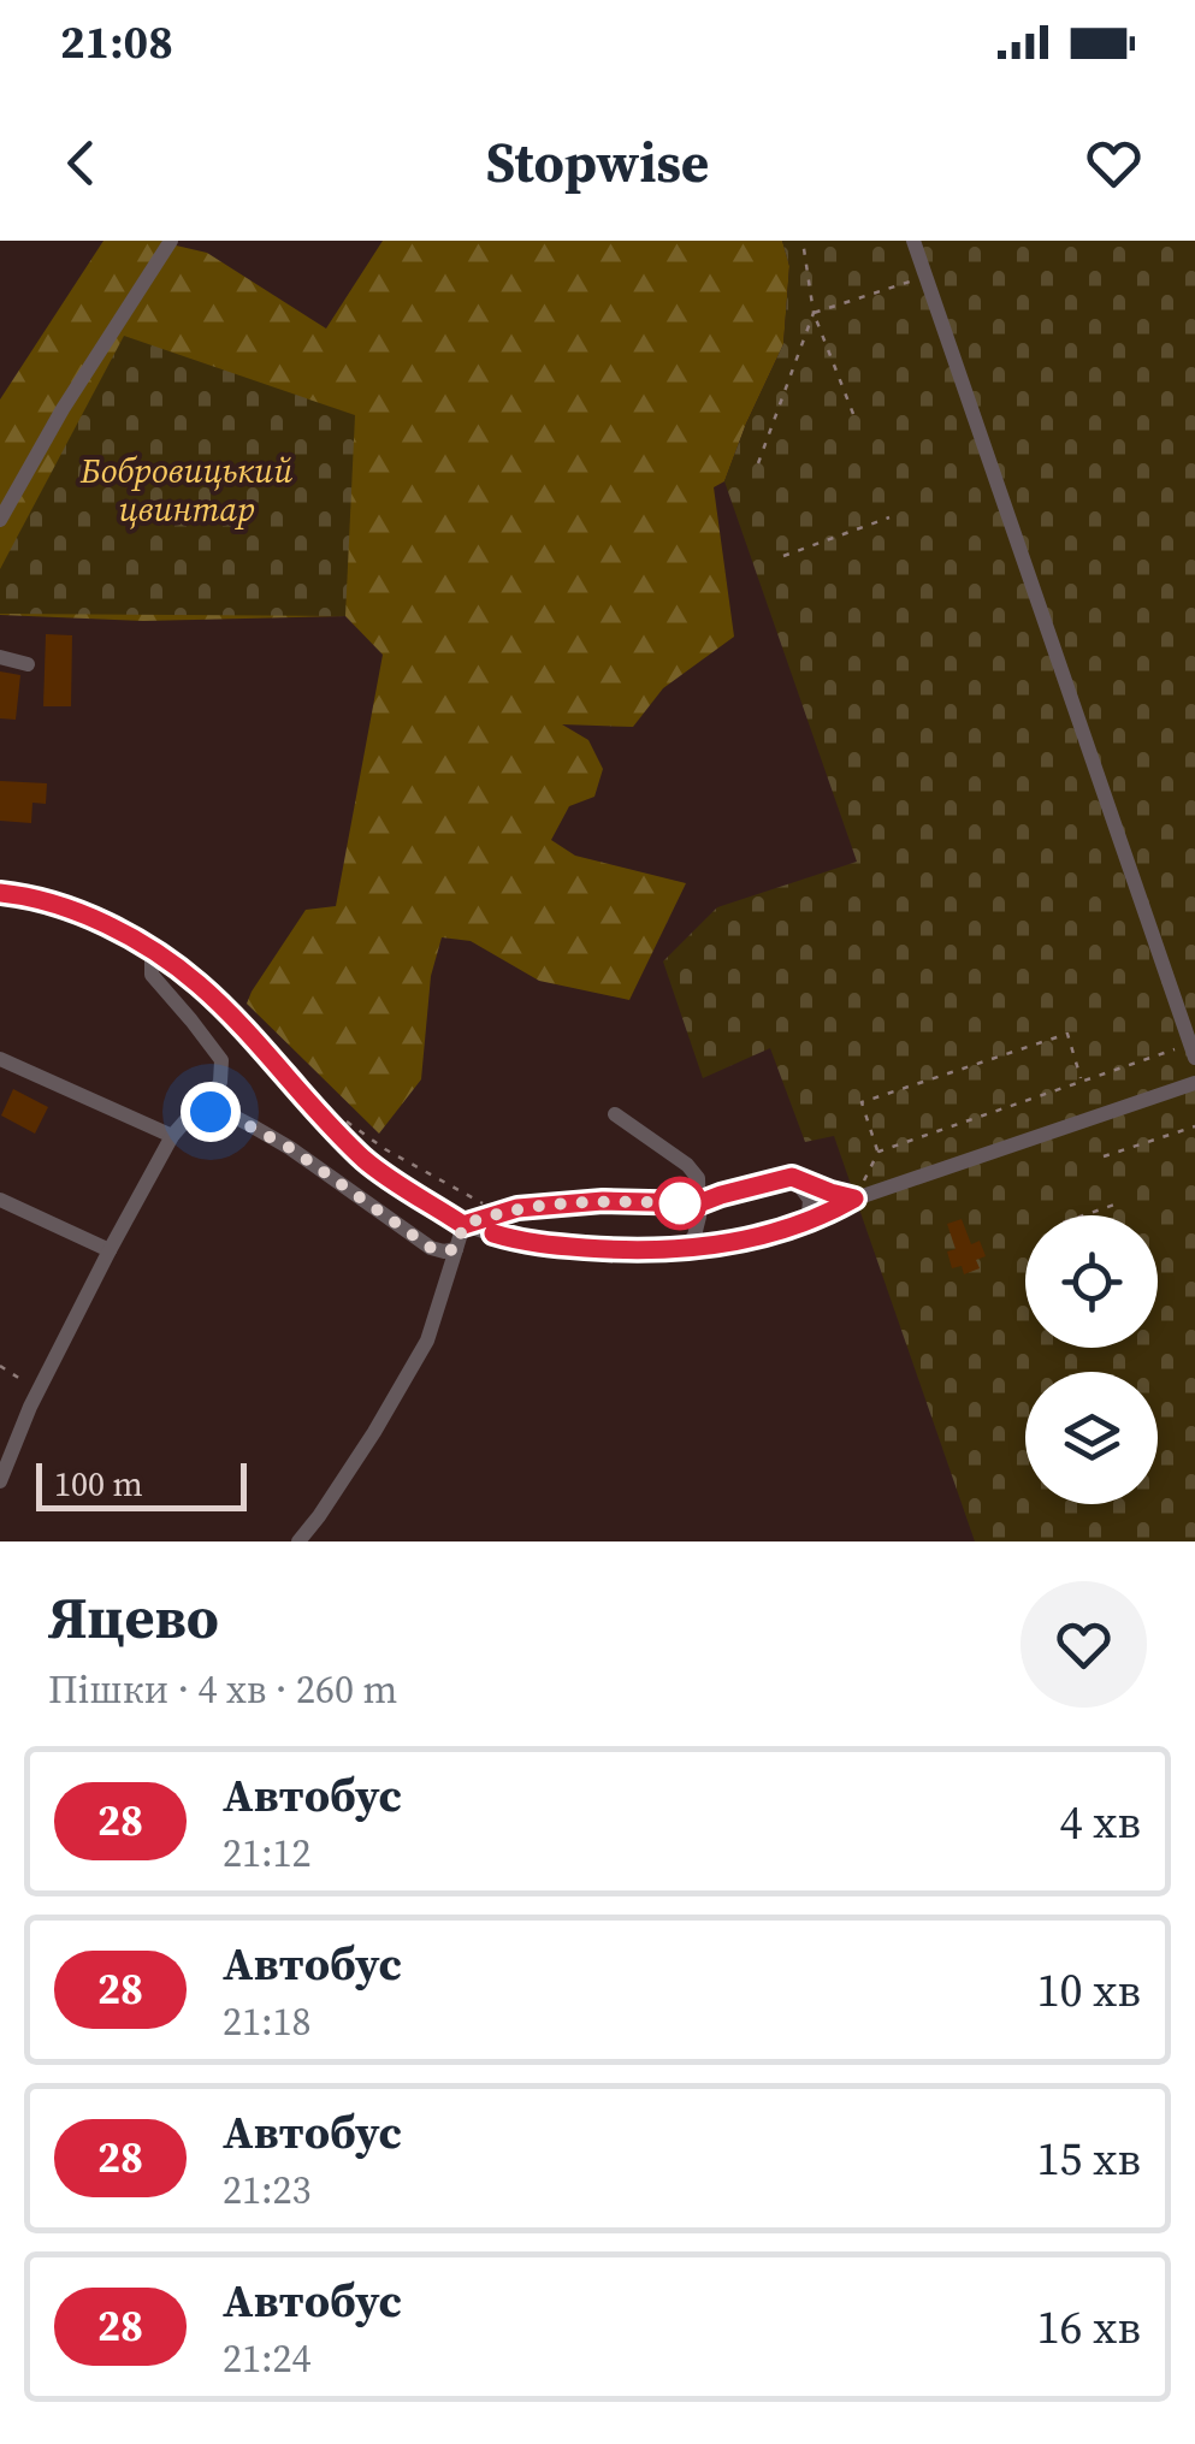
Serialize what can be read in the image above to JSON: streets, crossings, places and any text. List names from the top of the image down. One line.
{"parks":["Бобровицький цвинтар"],"lines":["bus line 28"],"scale_bar":"100 m","page":{"status":"21:08","header":"Stopwise","scale":"100 m","heading":["Яцево","Пішки · 4 хв · 260 m"],"list":[{"mark":"28","name":"Автобус","note":"21:12","value":"4 хв"},{"mark":"28","name":"Автобус","note":"21:18","value":"10 хв"},{"mark":"28","name":"Автобус","note":"21:23","value":"15 хв"},{"mark":"28","name":"Автобус","note":"21:24","value":"16 хв"}]}}
